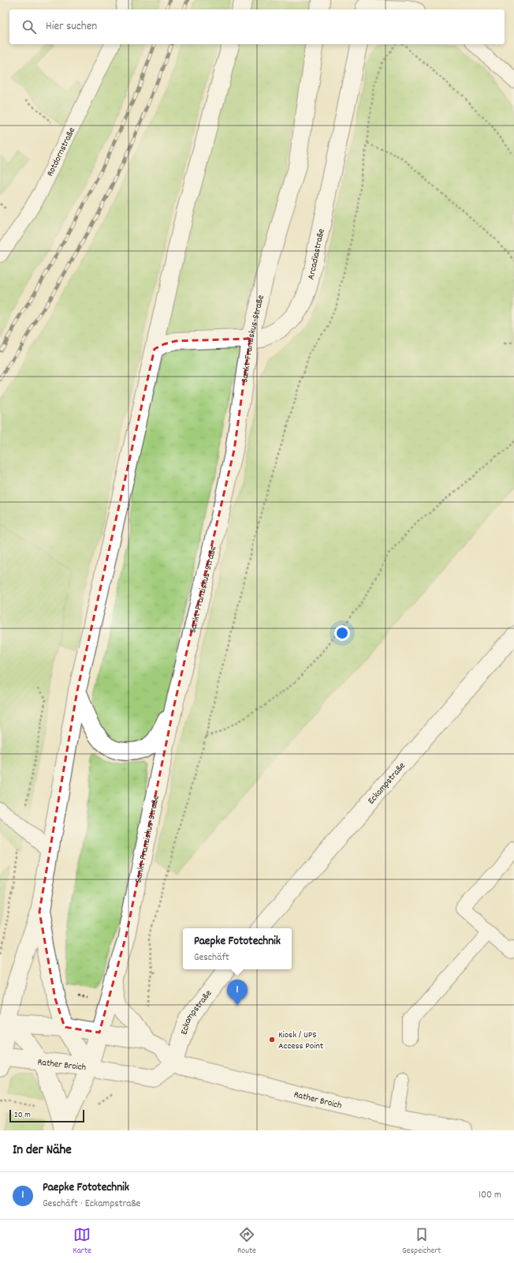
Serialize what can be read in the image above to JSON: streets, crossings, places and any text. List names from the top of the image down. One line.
{"streets":{"main road":["Arcadiastraße","Sankt-Franziskus-Straße","Eckampstraße","Rather Broich"],"lane":["Rotdornstraße"]},"crossings":[["Arcadiastraße","Sankt-Franziskus-Straße"],["Sankt-Franziskus-Straße","Rather Broich"],["Eckampstraße","Rather Broich"]],"places":["Kiosk / UPS Access Point"],"scale_bar":"20 m","page":{"search":"Hier suchen","popup":["Paepke Fototechnik","Geschäft"],"pins":"1","scale":"20 m","heading":"In der Nähe","list":[{"mark":"1","name":"Paepke Fototechnik","note":"Geschäft · Eckampstraße","value":"100 m"}],"nav":["Karte","Route","Gespeichert"]}}
